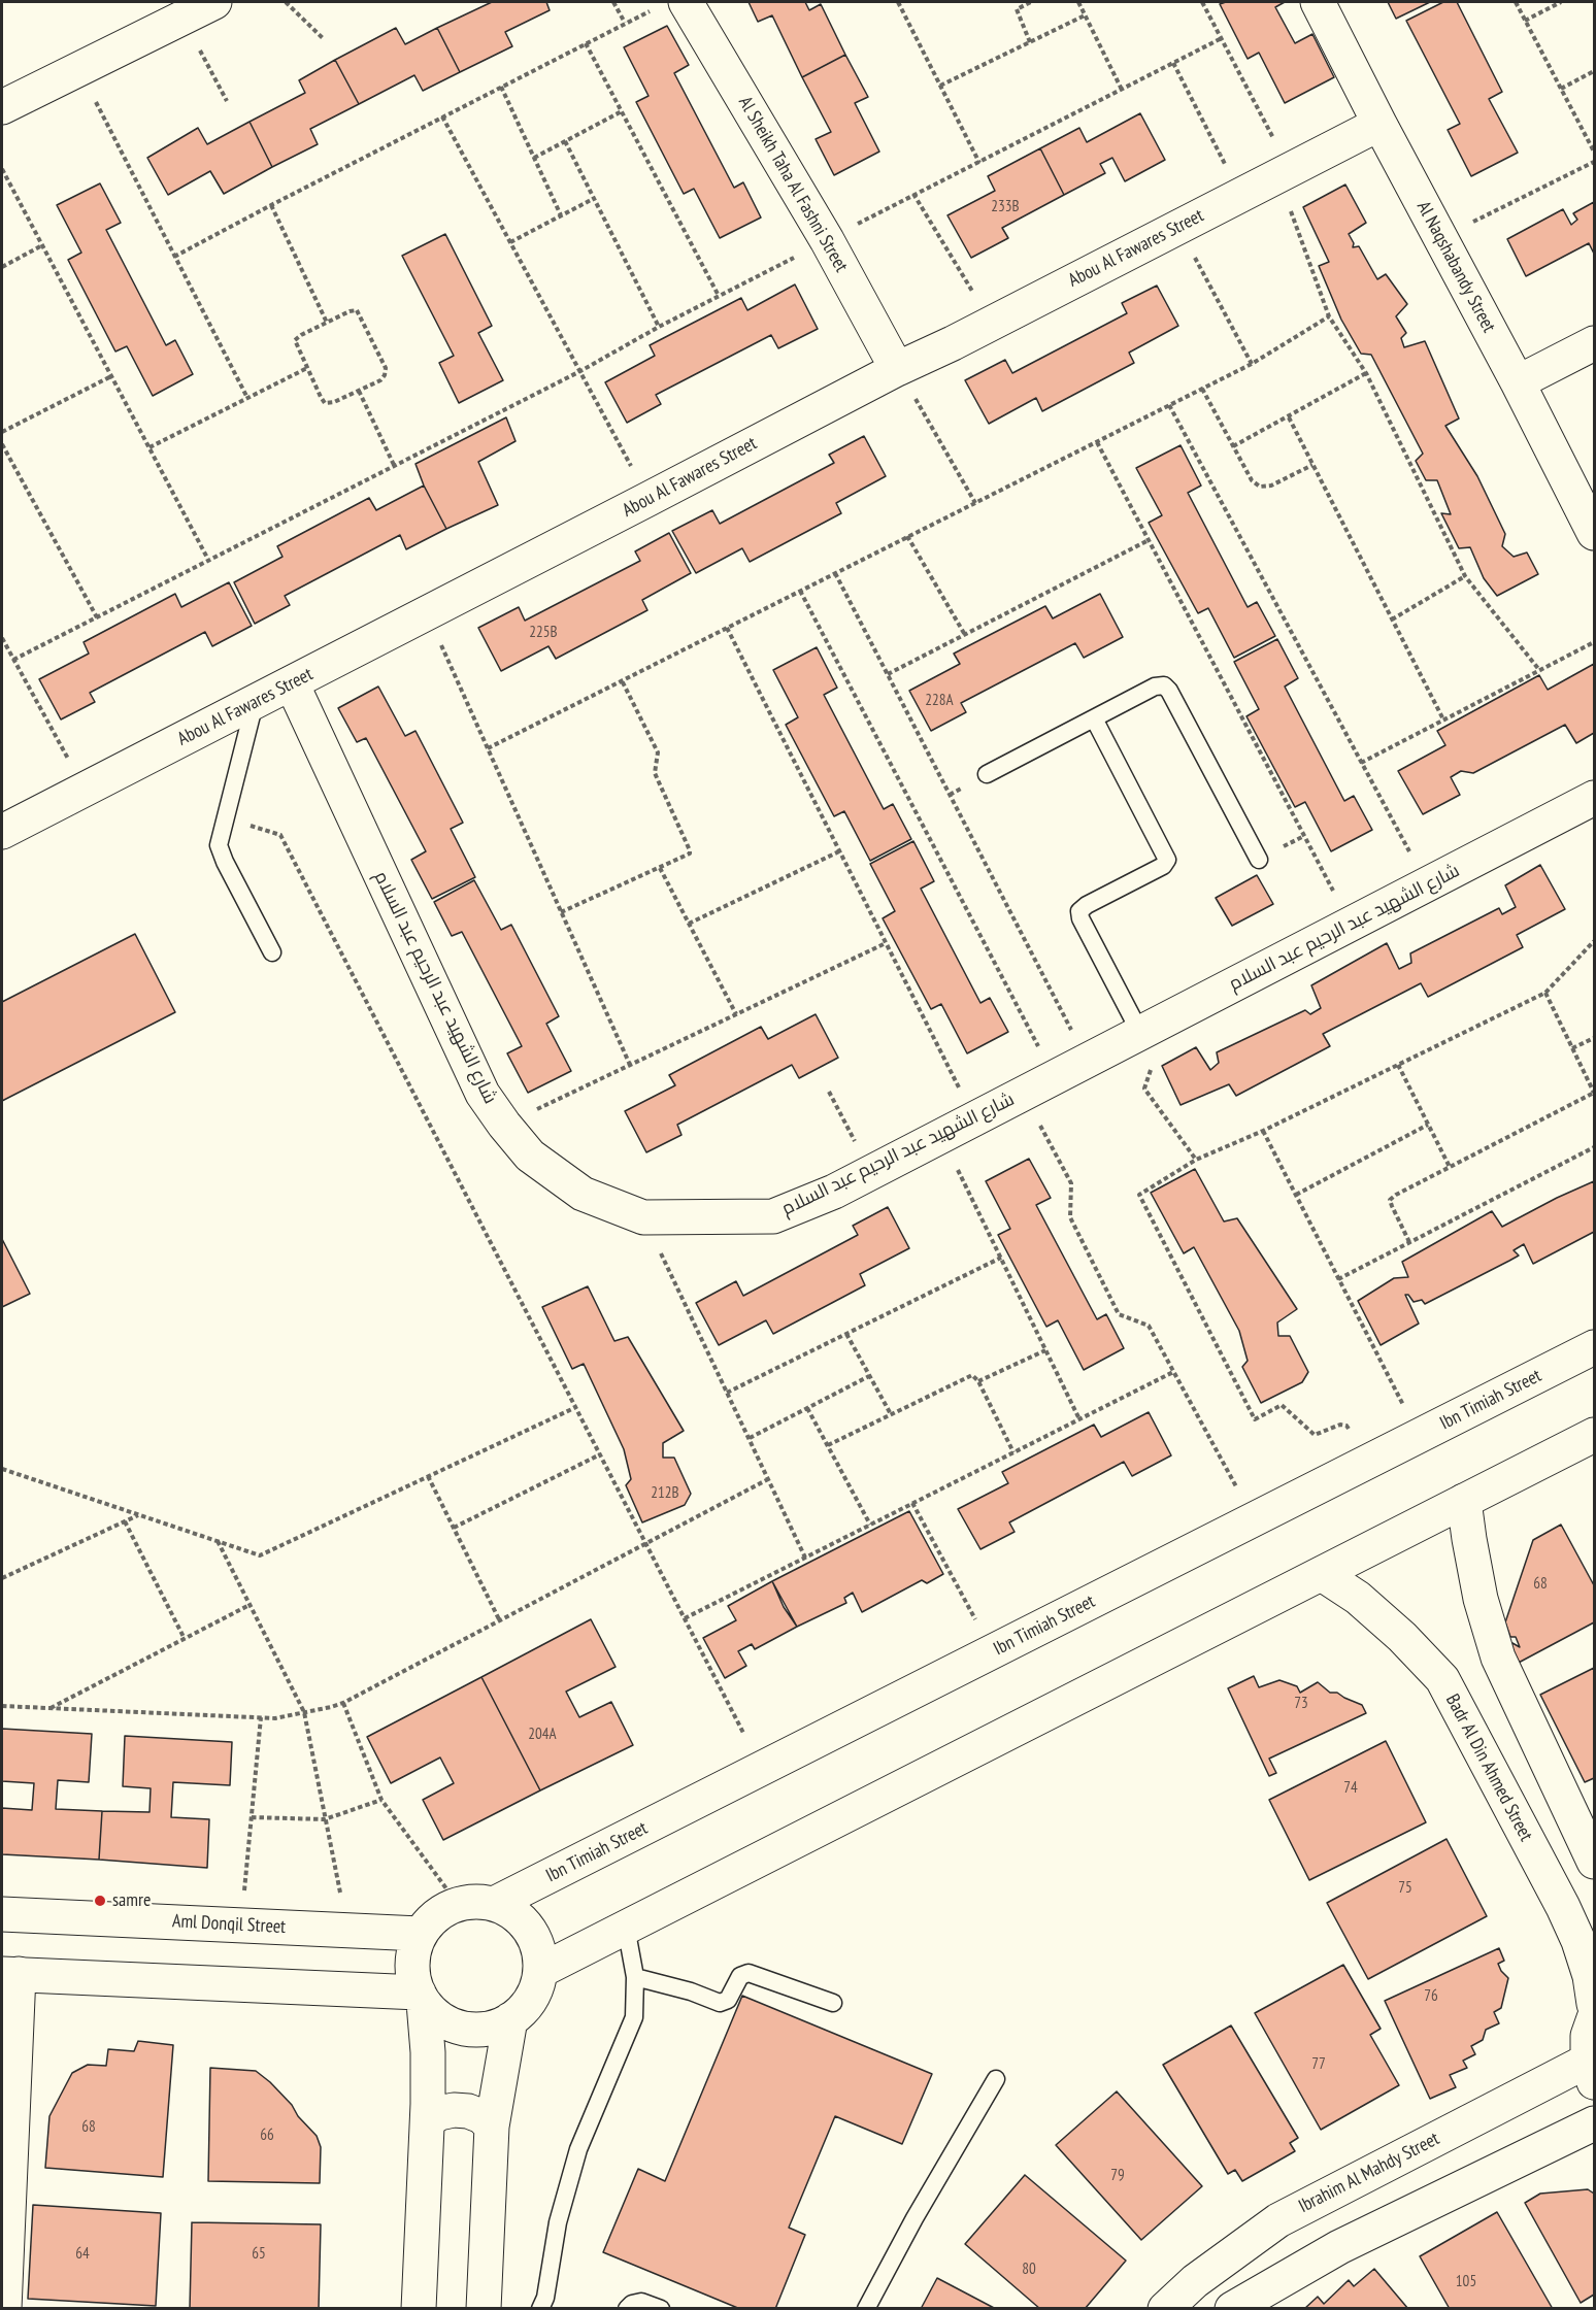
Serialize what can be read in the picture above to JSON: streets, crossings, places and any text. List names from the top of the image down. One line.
{"streets":{"street":["Al Sheikh Taha Al Fashni Street","Abou Al Fawares Street","Al Naqshabandy Street","شارع الشهيد عبد الرحيم عبد السلام","Ibn Timiah Street","Badr Al Din Ahmed Street","Aml Donqil Street","Ibrahim Al Mahdy Street"]},"crossings":[["Al Sheikh Taha Al Fashni Street","Abou Al Fawares Street"],["Abou Al Fawares Street","Al Naqshabandy Street"],["Abou Al Fawares Street","شارع الشهيد عبد الرحيم عبد السلام"],["Ibn Timiah Street","Aml Donqil Street"]],"places":["samre"],"house_numbers":["233B","225B","228A","212B","68","73","204A","74","75","76","77","68","66","79","64","65","80","105"]}
